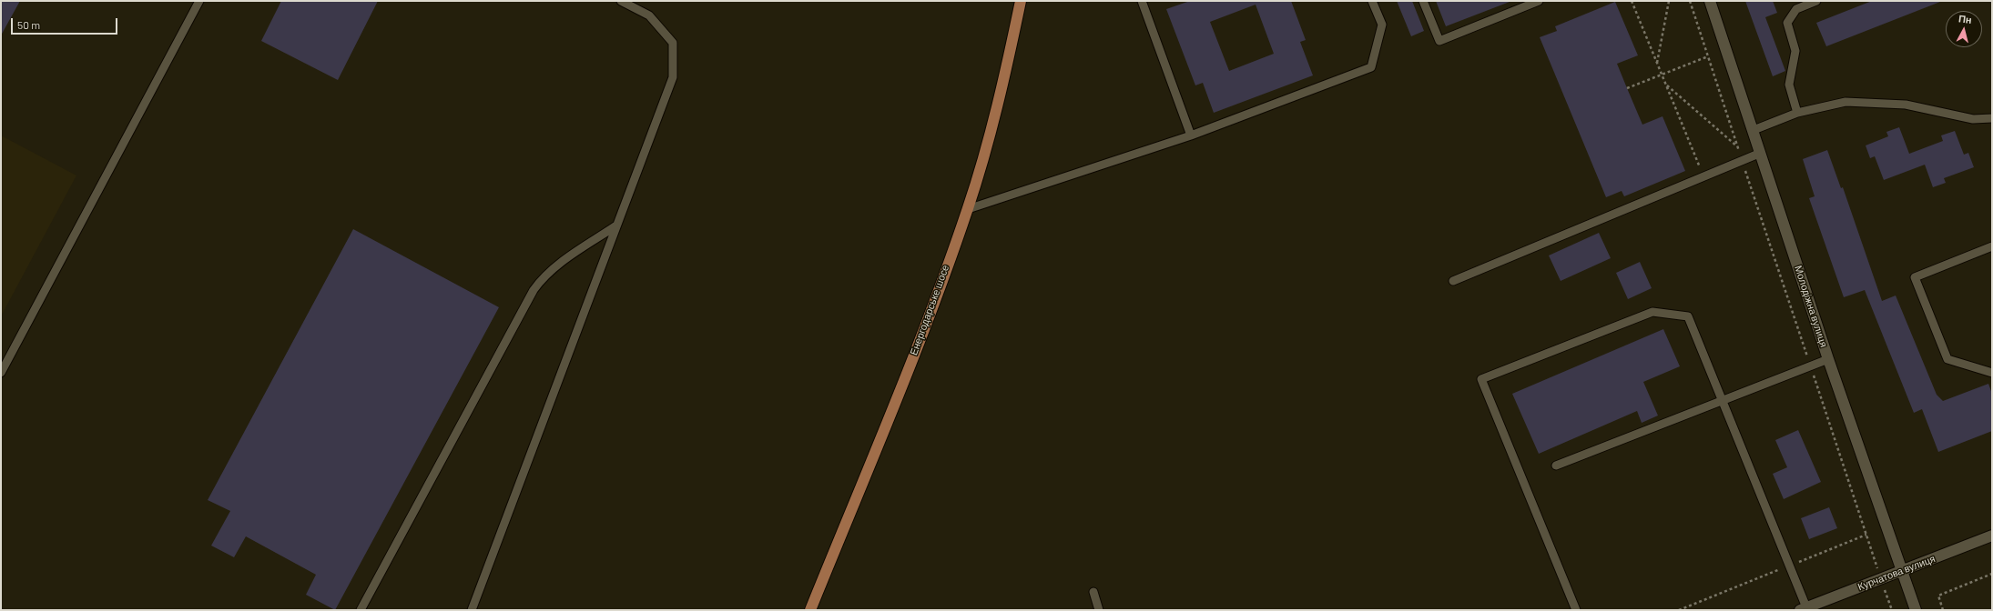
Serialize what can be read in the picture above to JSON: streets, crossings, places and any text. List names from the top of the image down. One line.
{"streets":{"main road":["Енергодарське шосе"],"street":["Молодіжна вулиця","Курчатова вулиця"]},"crossings":[["Молодіжна вулиця","Курчатова вулиця"]],"scale_bar":"50 m","north":"top"}
